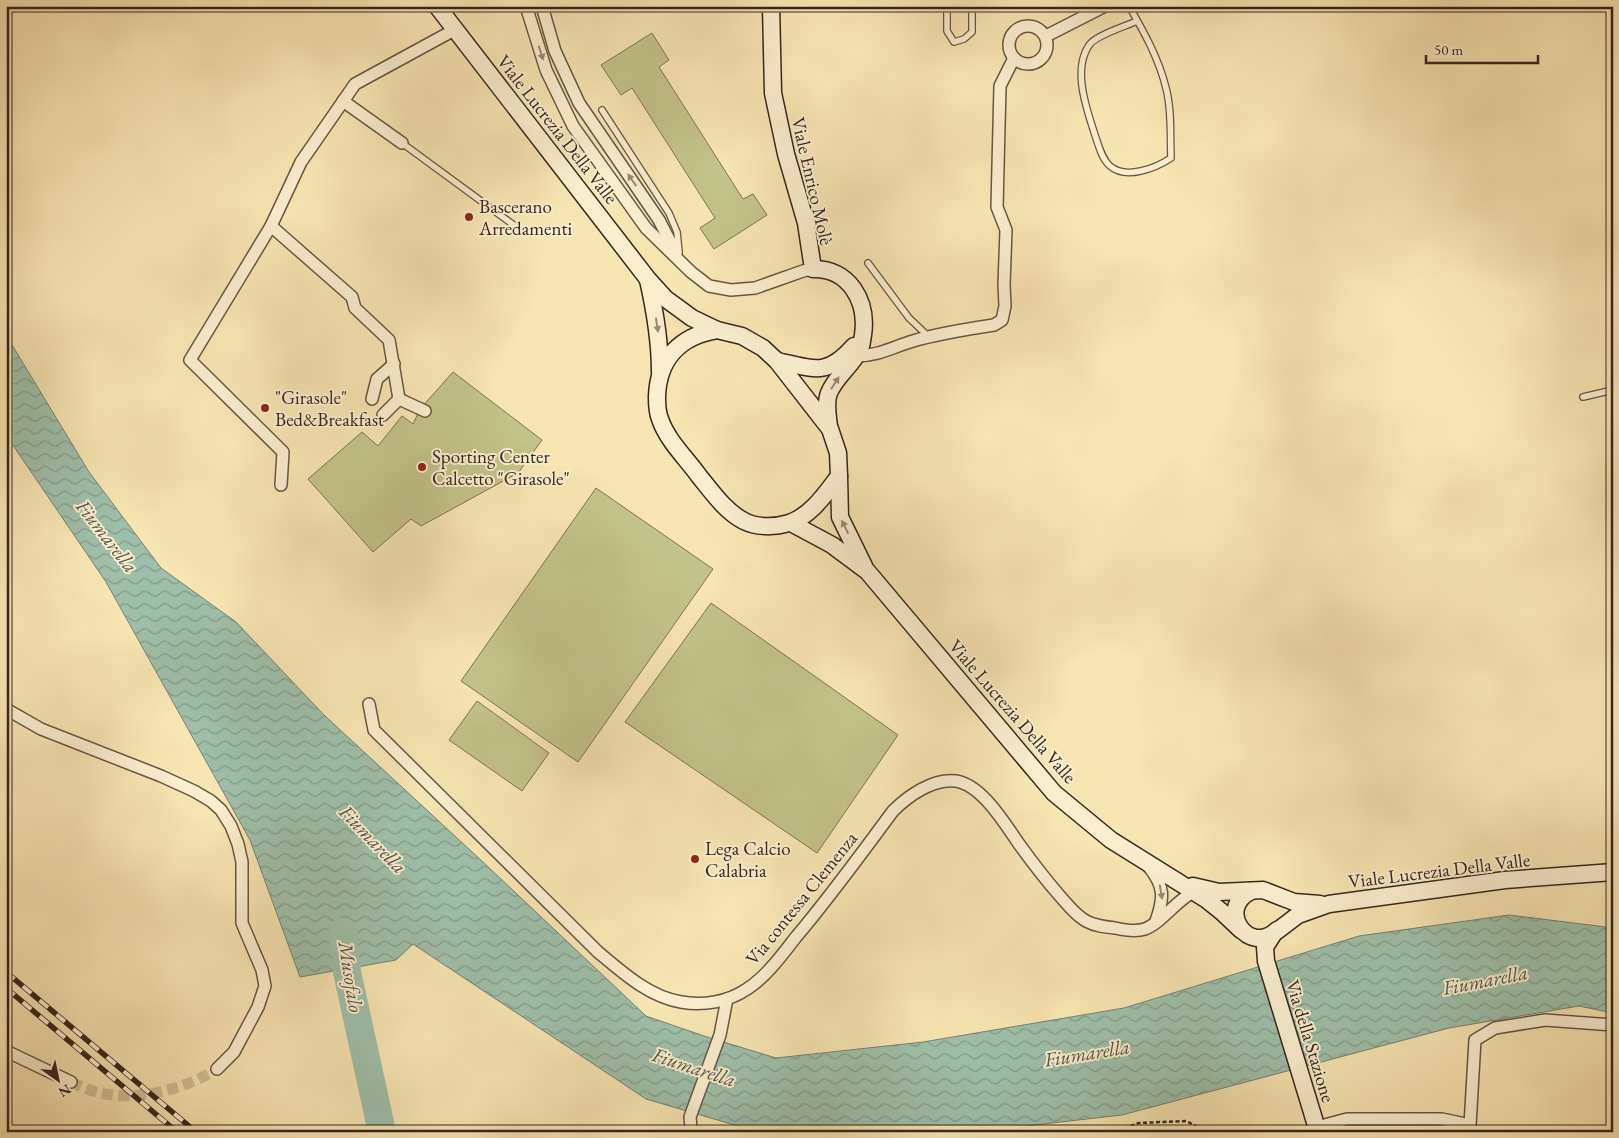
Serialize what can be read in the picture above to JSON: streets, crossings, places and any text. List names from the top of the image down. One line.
{"streets":{"main road":["Viale Lucrezia Della Valle","Viale Enrico Molè","Via della Stazione"],"street":["Via contessa Clemenza"]},"crossings":[["Viale Lucrezia Della Valle","Viale Enrico Molè"],["Viale Lucrezia Della Valle","Via della Stazione"]],"water":["Fiumarella","Musofalo"],"places":["Bascerano Arredamenti","\"Girasole\" Bed&Breakfast","Sporting Center Calcetto \"Girasole\"","Lega Calcio Calabria"],"scale_bar":"50 m","north":"bottom right"}
